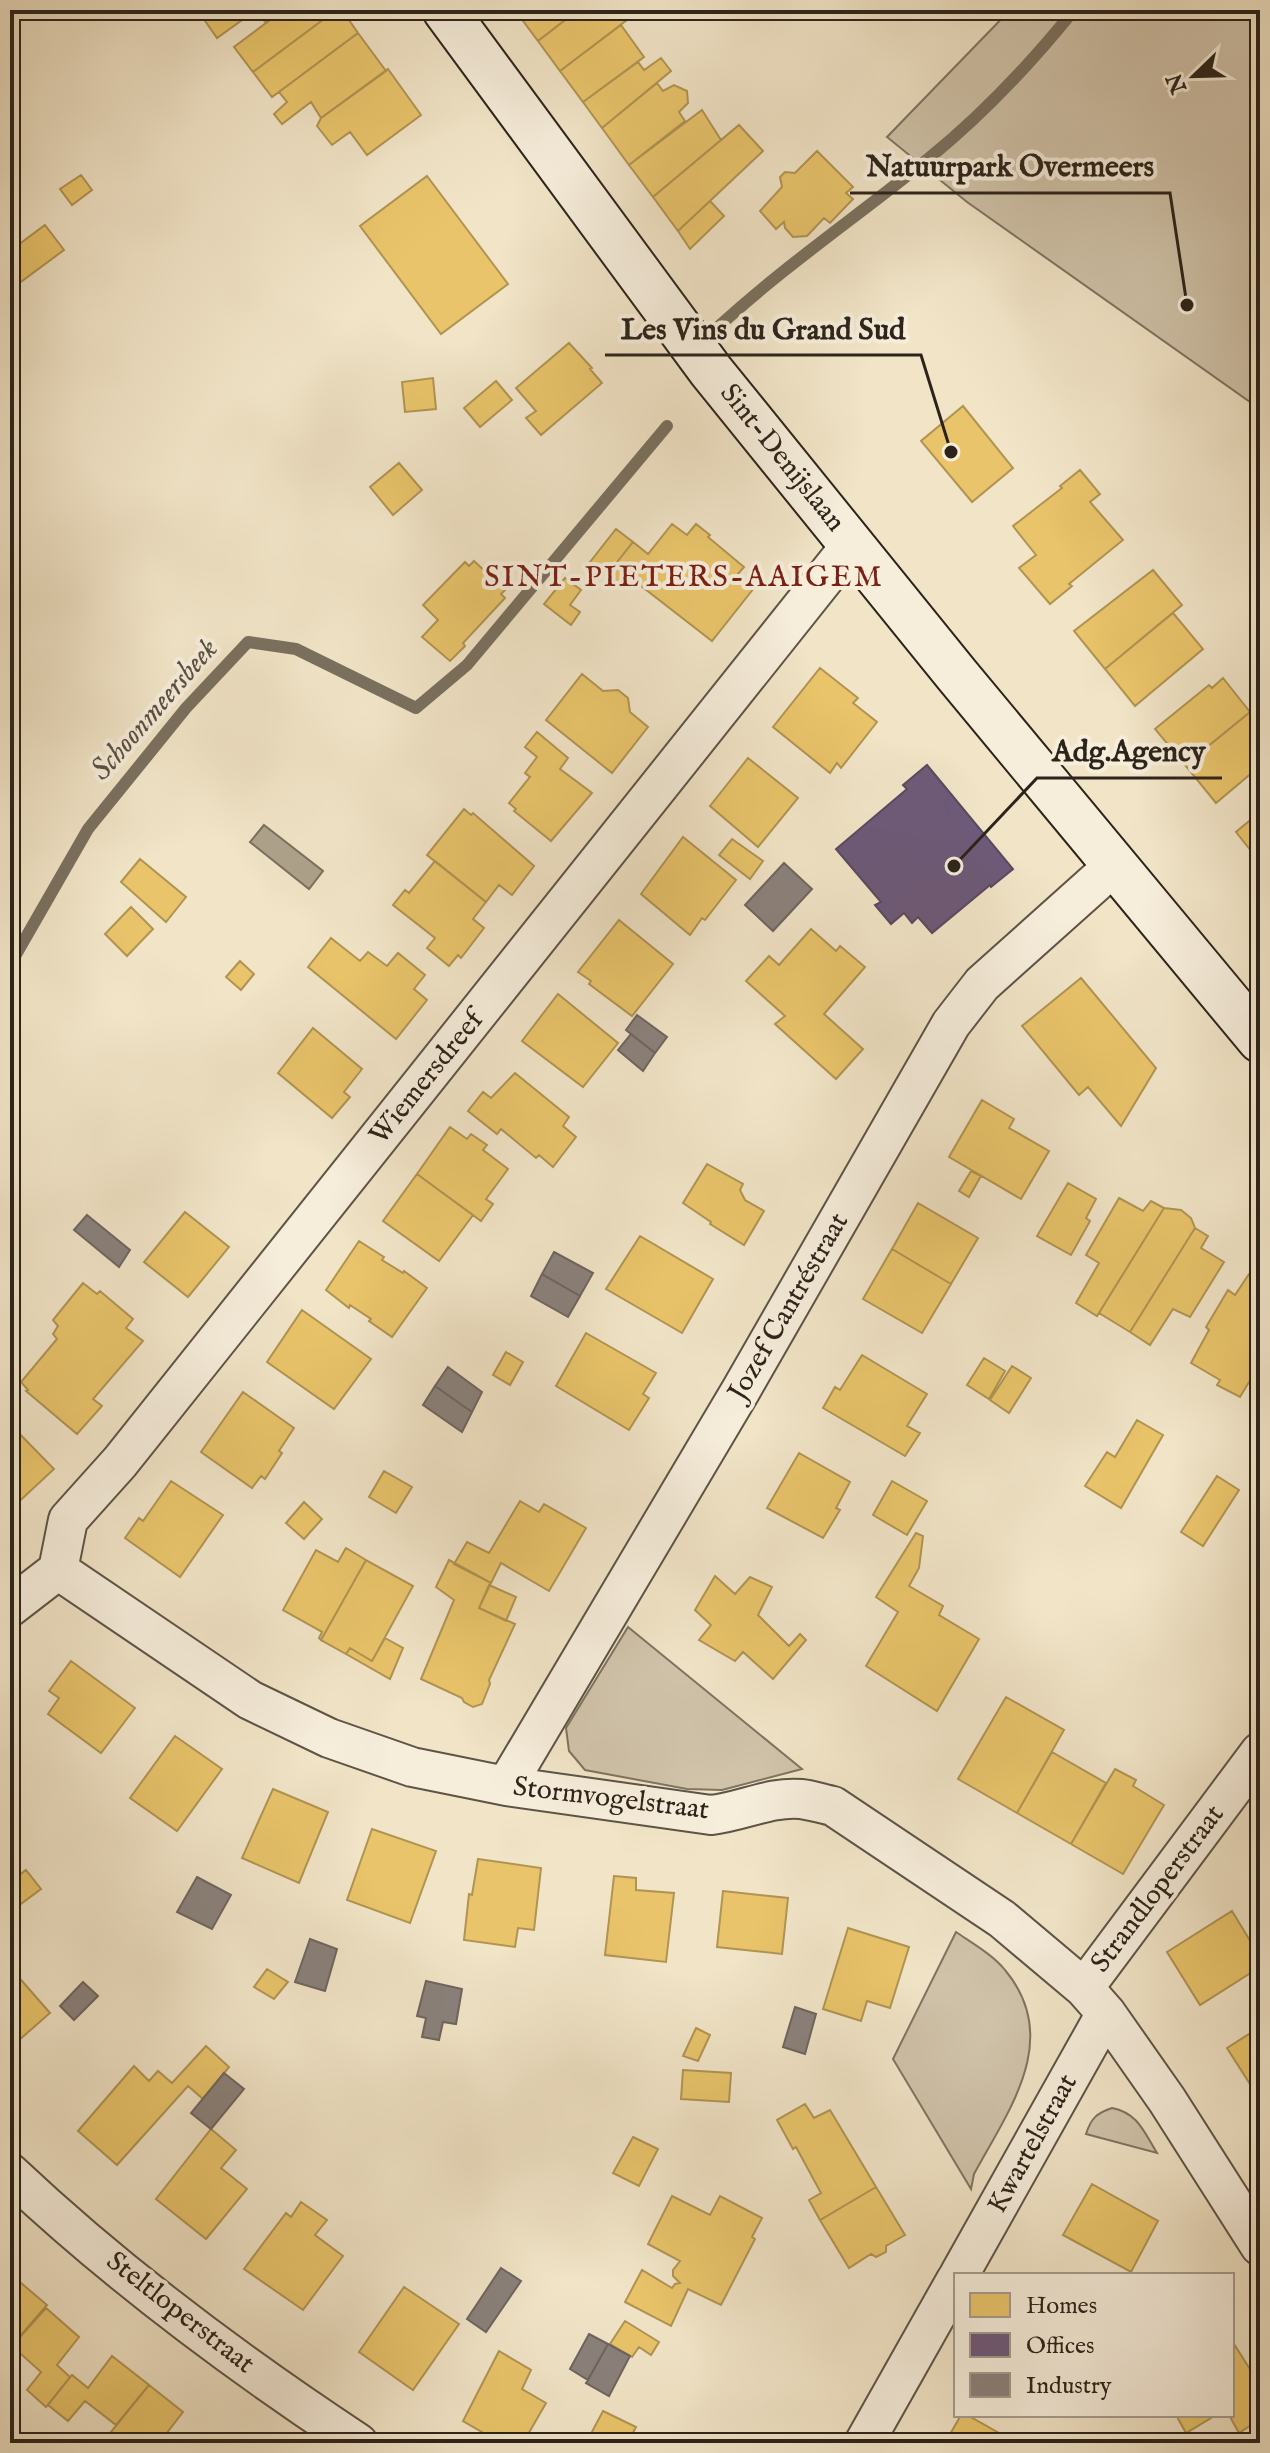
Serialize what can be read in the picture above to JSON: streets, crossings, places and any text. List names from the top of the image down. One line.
{"streets":{"street":["Sint-Denijslaan","Wiemersdreef","Jozef Cantréstraat","Stormvogelstraat","Strandloperstraat","Kwartelstraat","Steltloperstraat"]},"crossings":[["Sint-Denijslaan","Wiemersdreef"],["Sint-Denijslaan","Jozef Cantréstraat"],["Wiemersdreef","Stormvogelstraat"],["Jozef Cantréstraat","Stormvogelstraat"],["Stormvogelstraat","Strandloperstraat"],["Stormvogelstraat","Kwartelstraat"],["Strandloperstraat","Kwartelstraat"]],"districts":["SINT-PIETERS-AAIGEM"],"water":["Schoonmeersbeek"],"places":["Natuurpark Overmeers","Les Vins du Grand Sud","Adg.Agency"],"legend":["Homes","Offices","Industry"],"north":"bottom left"}
